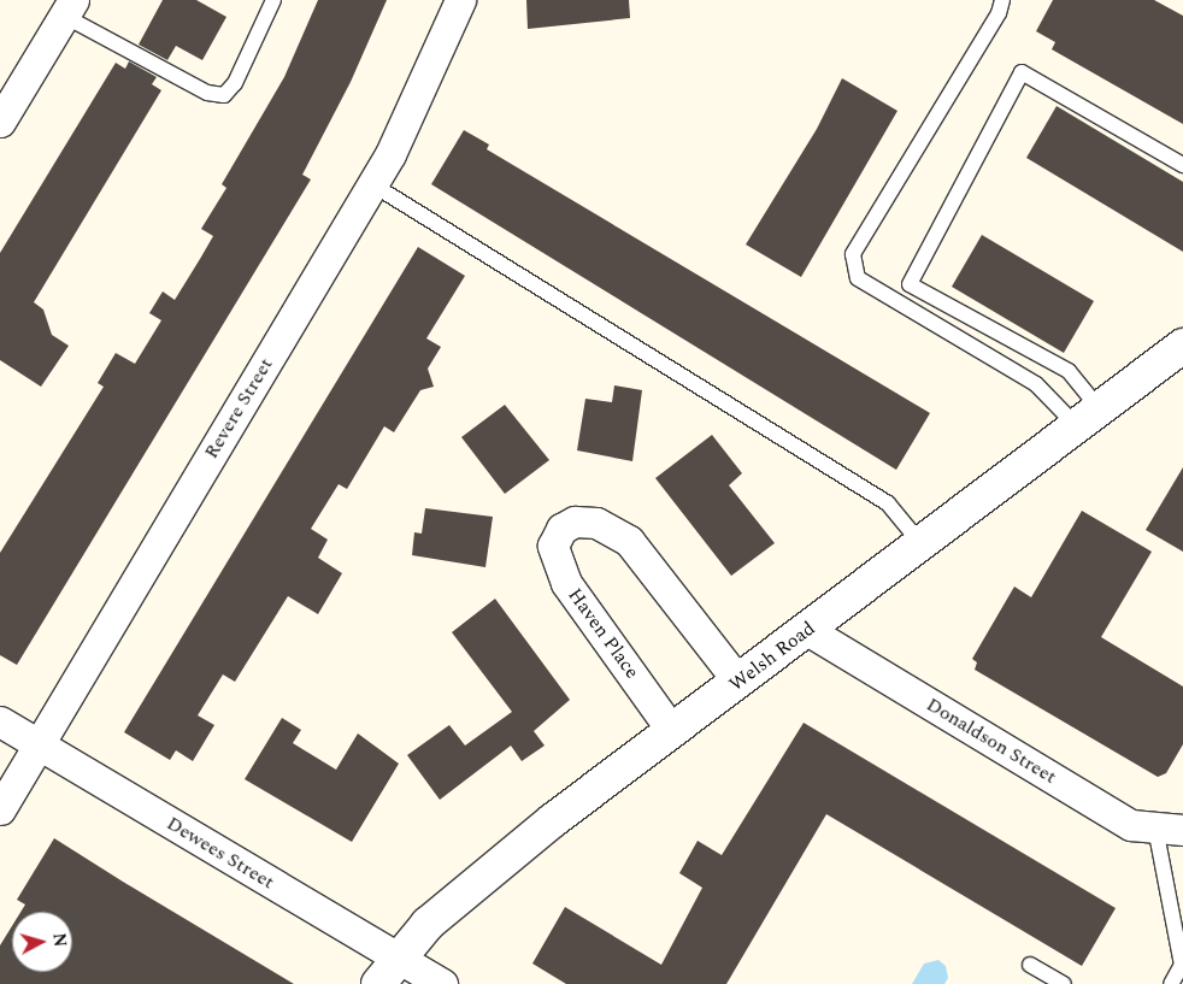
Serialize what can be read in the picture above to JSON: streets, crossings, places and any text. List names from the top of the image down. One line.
{"streets":{"street":["Revere Street","Haven Place","Welsh Road","Donaldson Street","Dewees Street"]},"crossings":[["Revere Street","Dewees Street"],["Haven Place","Welsh Road"],["Welsh Road","Donaldson Street"],["Welsh Road","Dewees Street"]],"north":"right"}
